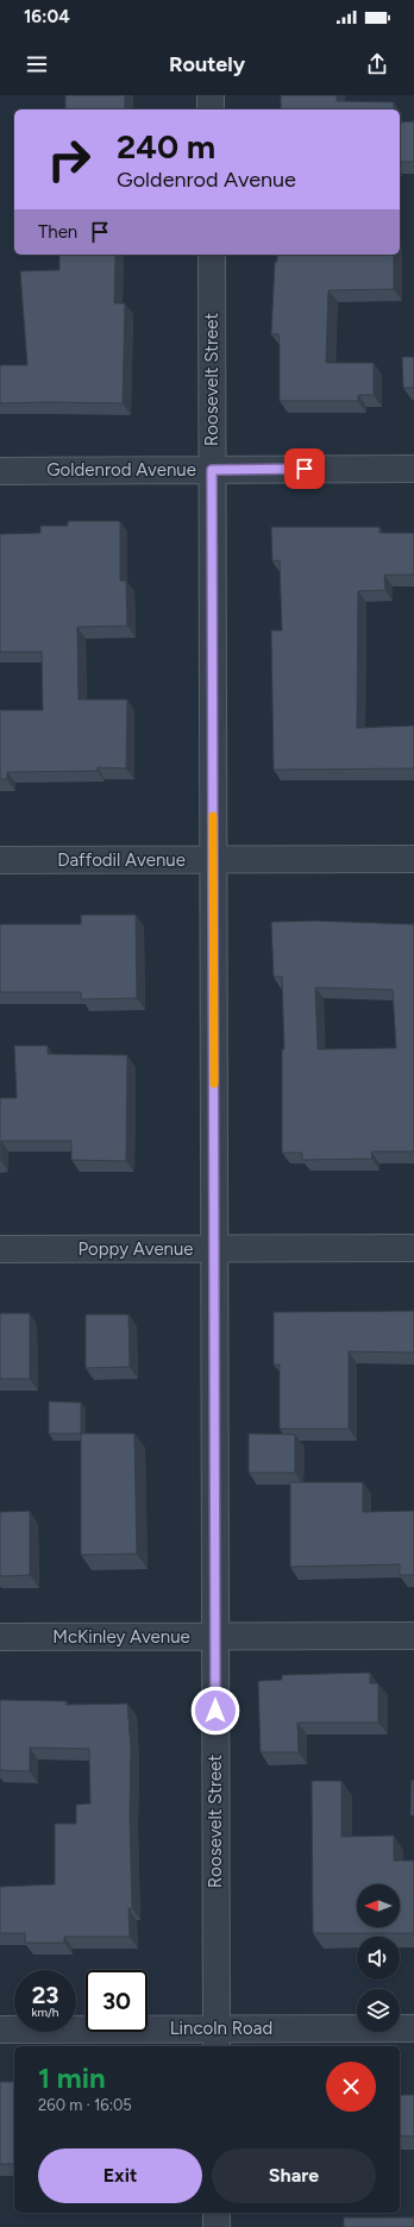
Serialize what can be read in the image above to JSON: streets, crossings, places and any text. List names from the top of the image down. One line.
{"streets":{"street":["Roosevelt Street","Goldenrod Avenue","Daffodil Avenue","Poppy Avenue","McKinley Avenue","Lincoln Road"]},"crossings":[["Roosevelt Street","Goldenrod Avenue"],["Roosevelt Street","Daffodil Avenue"],["Roosevelt Street","Poppy Avenue"],["Roosevelt Street","McKinley Avenue"],["Roosevelt Street","Lincoln Road"]],"north":"left","page":{"status":"16:04","header":"Routely","turn":["240 m","Goldenrod Avenue"],"then":"Then","speed":"23 km/h","limit":"30","heading":["1 min","260 m · 16:05"],"buttons":["Exit","Share"]}}
